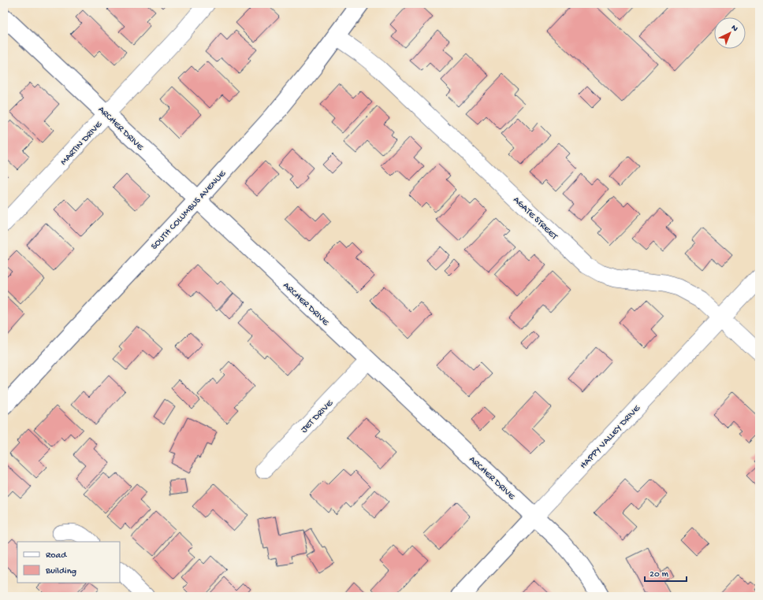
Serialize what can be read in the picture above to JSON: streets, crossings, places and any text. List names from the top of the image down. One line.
{"streets":{"street":["ARCHER DRIVE","MARTIN DRIVE","SOUTH COLUMBUS AVENUE","AGATE STREET","JET DRIVE","HAPPY VALLEY DRIVE"]},"crossings":[["ARCHER DRIVE","MARTIN DRIVE"],["ARCHER DRIVE","SOUTH COLUMBUS AVENUE"],["ARCHER DRIVE","JET DRIVE"],["ARCHER DRIVE","HAPPY VALLEY DRIVE"],["SOUTH COLUMBUS AVENUE","AGATE STREET"],["AGATE STREET","HAPPY VALLEY DRIVE"]],"legend":["Road","Building"],"scale_bar":"20 m","north":"top right"}
